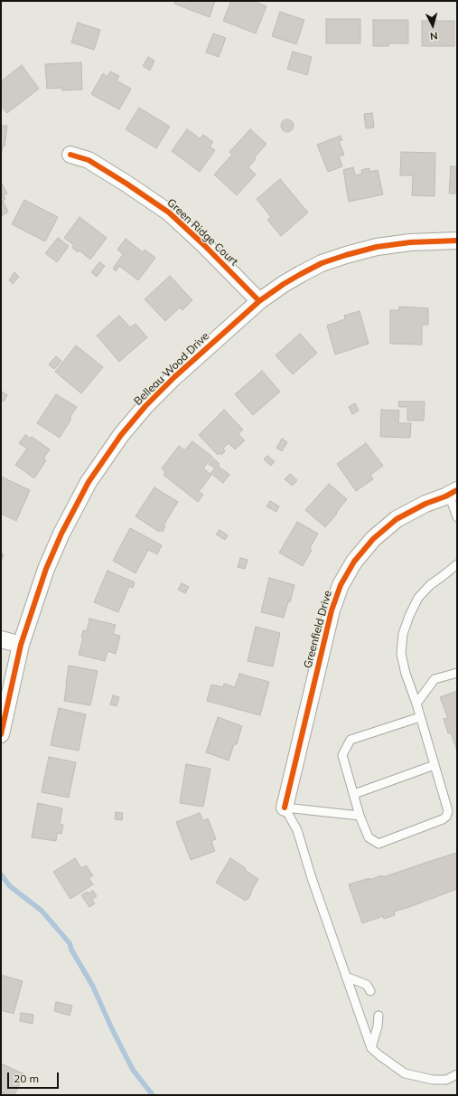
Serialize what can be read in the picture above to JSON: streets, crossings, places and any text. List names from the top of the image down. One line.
{"streets":{"street":["Green Ridge Court","Belleau Wood Drive","Greenfield Drive"]},"crossings":[["Green Ridge Court","Belleau Wood Drive"]],"scale_bar":"20 m","north":"bottom"}
